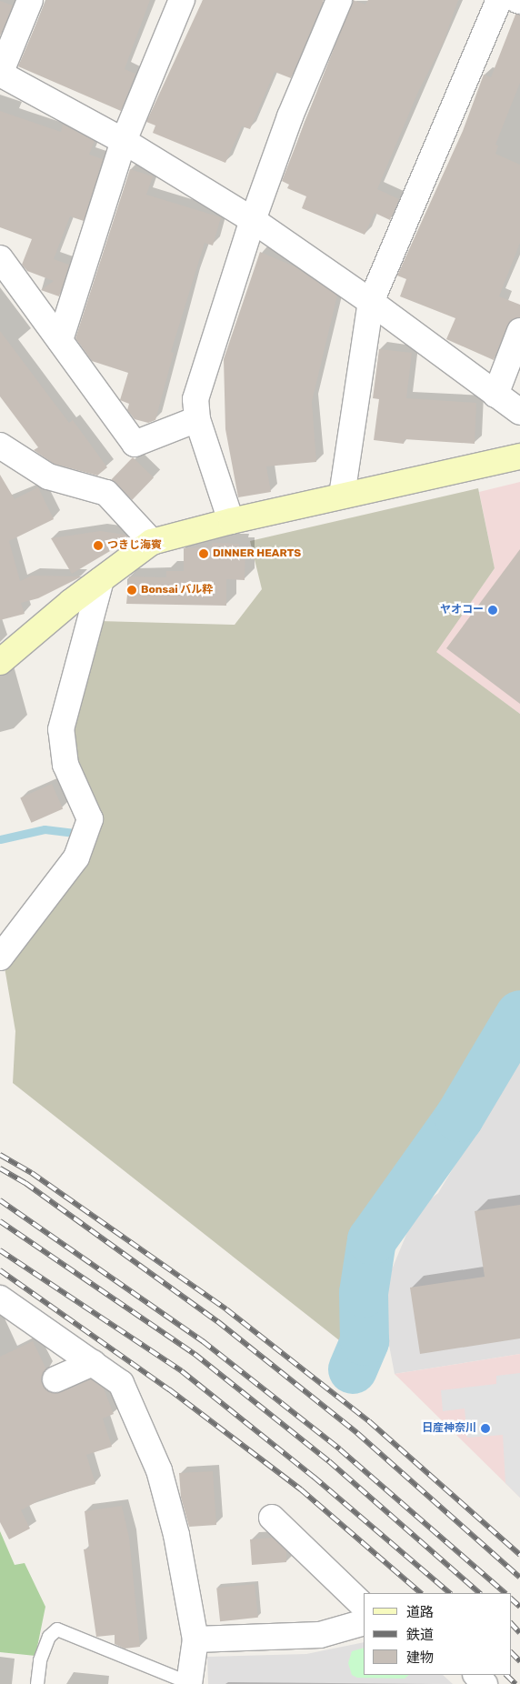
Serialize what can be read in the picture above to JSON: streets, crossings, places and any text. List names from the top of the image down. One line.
{"places":["つきじ海賓","DINNER HEARTS","Bonsai バル粋","ヤオコー","日産神奈川"],"legend":["道路","鉄道","建物"]}
